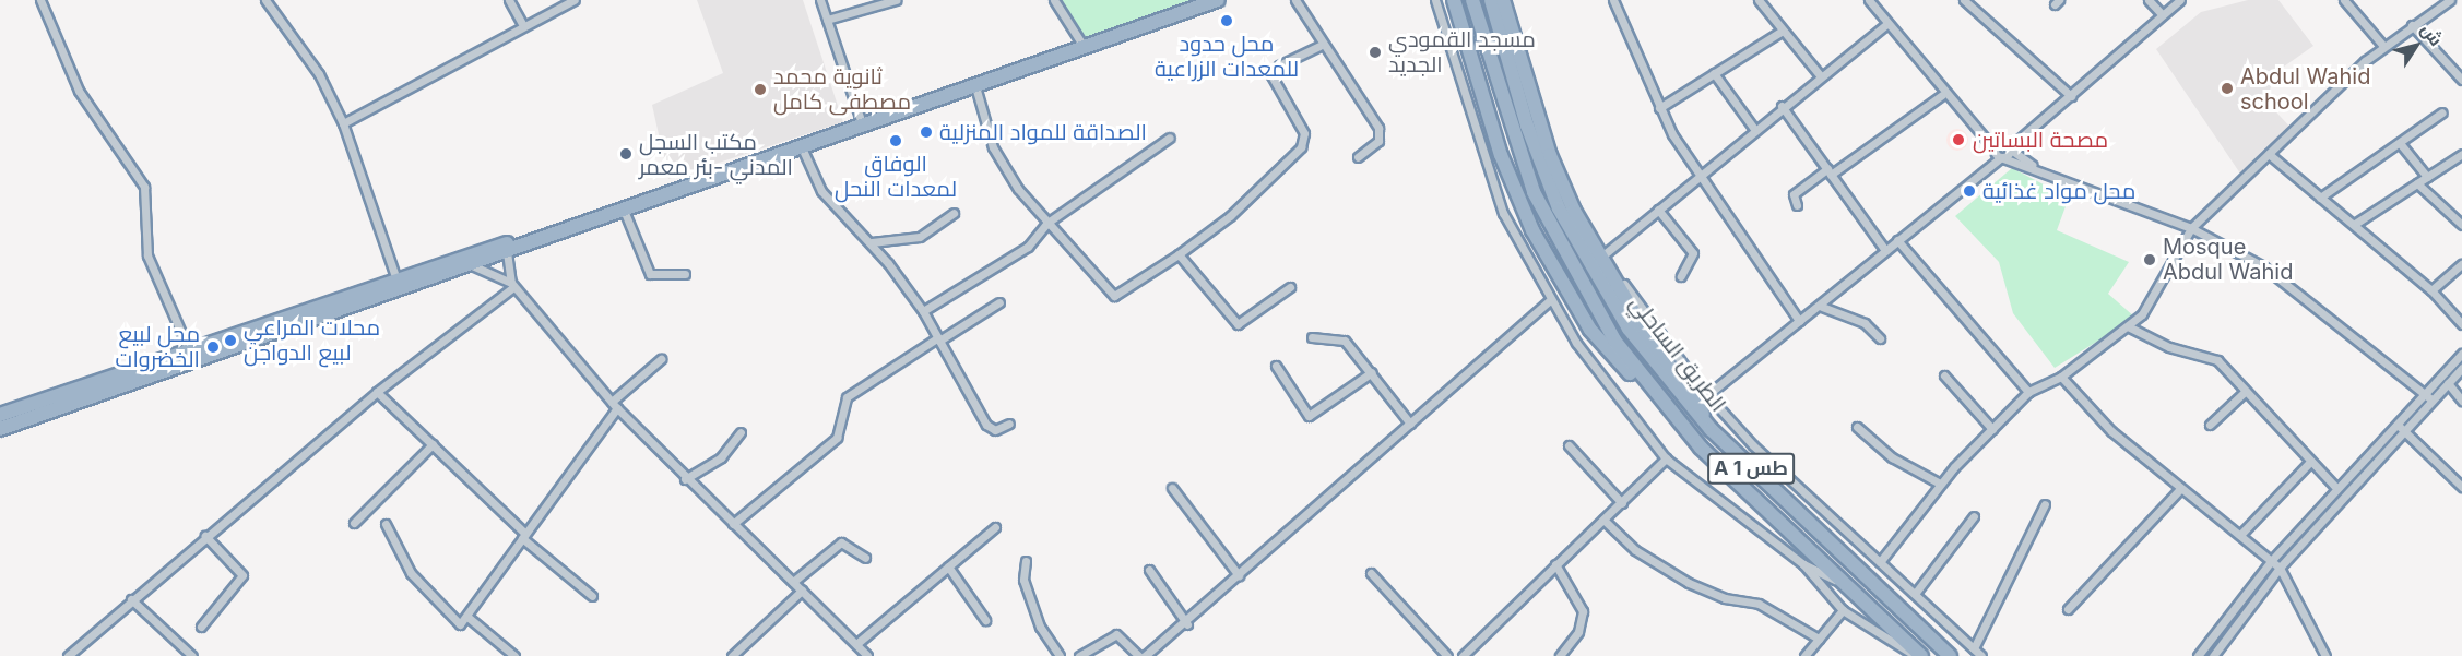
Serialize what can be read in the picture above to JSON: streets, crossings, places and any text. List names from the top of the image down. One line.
{"streets":{"highway":["الطريق الساحلي","A 1 طس"]},"places":["محل حدود للمعدات الزراعية","مسجد القمودي الجديد","Abdul Wahid school","ثانوية محمد مصطفى كامل","الصداقة للمواد المنزلية","مصحة البساتين","الوفاق لمعدات النحل","مكتب السجل المدني -بئر معمر","محل مواد غذائية","Mosque Abdul Wahid","محلات المراعي لبيع الدواجن","محل لبيع الخضروات"],"north":"top right"}
